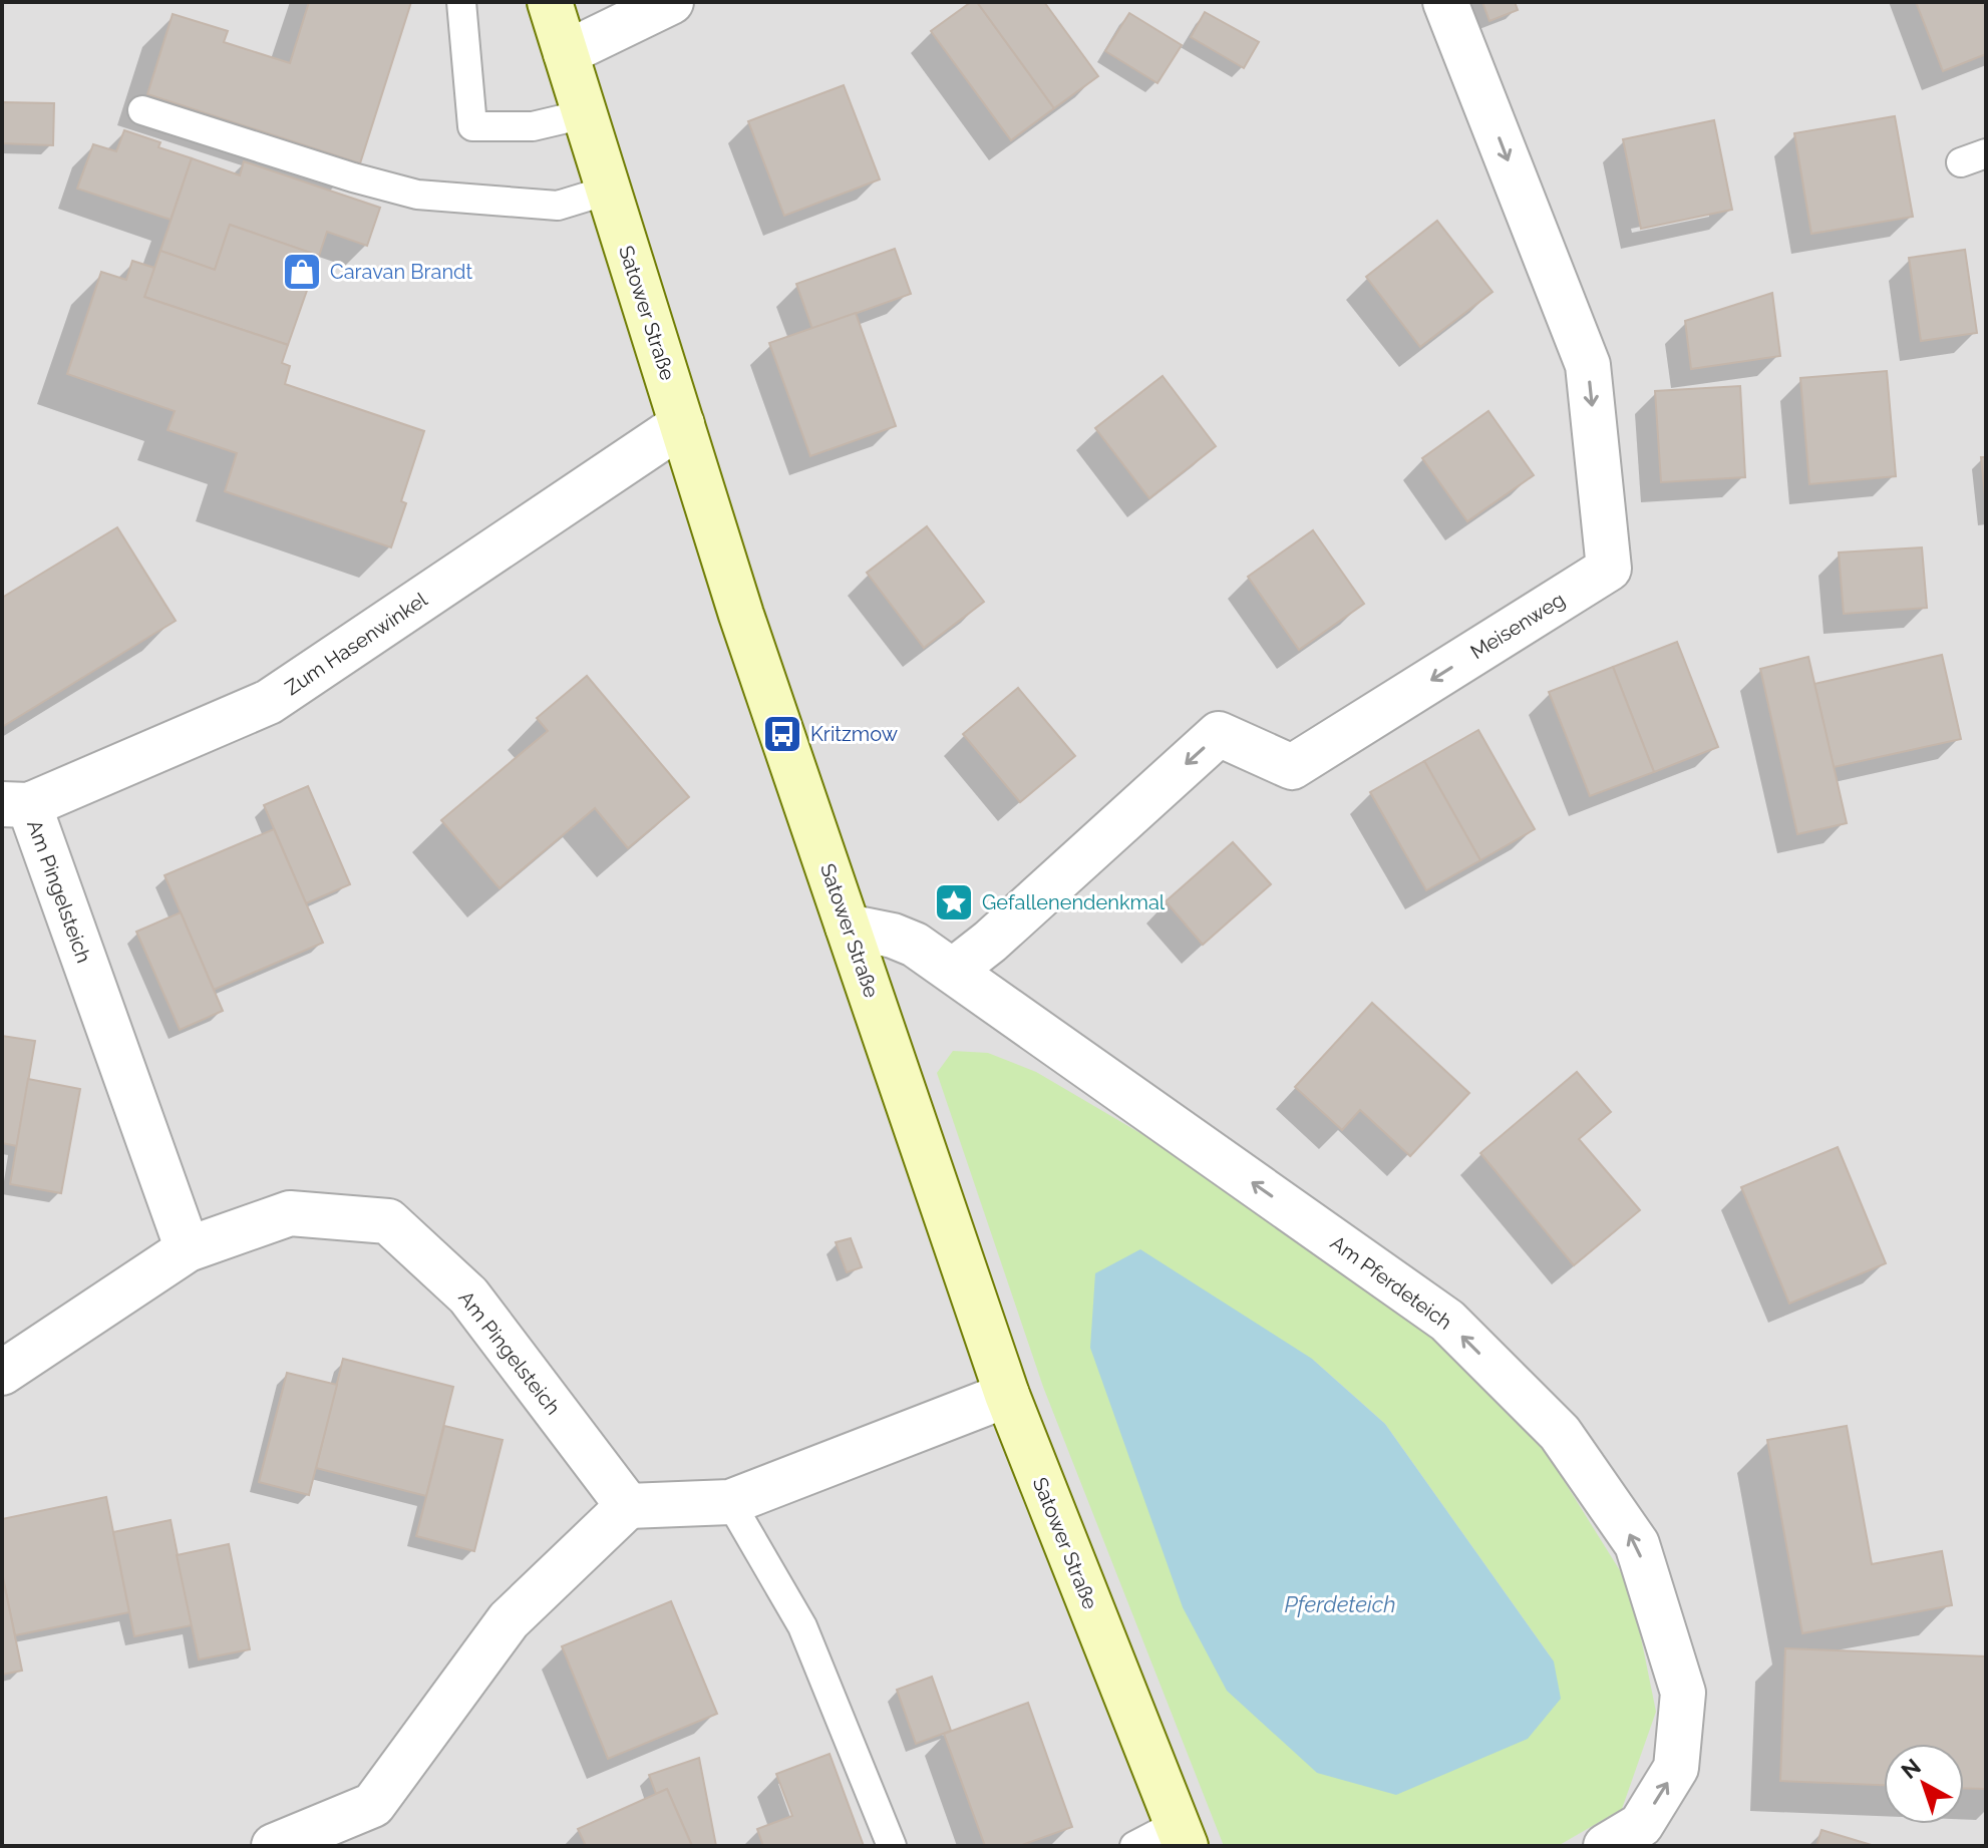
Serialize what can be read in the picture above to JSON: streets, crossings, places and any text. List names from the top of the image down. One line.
{"streets":{"main road":["Satower Straße"],"street":["Meisenweg","Zum Hasenwinkel","Am Pingelsteich","Am Pferdeteich"]},"crossings":[["Satower Straße","Zum Hasenwinkel"],["Satower Straße","Am Pferdeteich"],["Meisenweg","Am Pferdeteich"],["Zum Hasenwinkel","Am Pingelsteich"]],"one_way":["Am Pferdeteich"],"water":["Pferdeteich"],"places":{"shop":["Caravan Brandt"],"bus stop":["Kritzmow"],"place":["Gefallenendenkmal"]},"north":"top left"}
